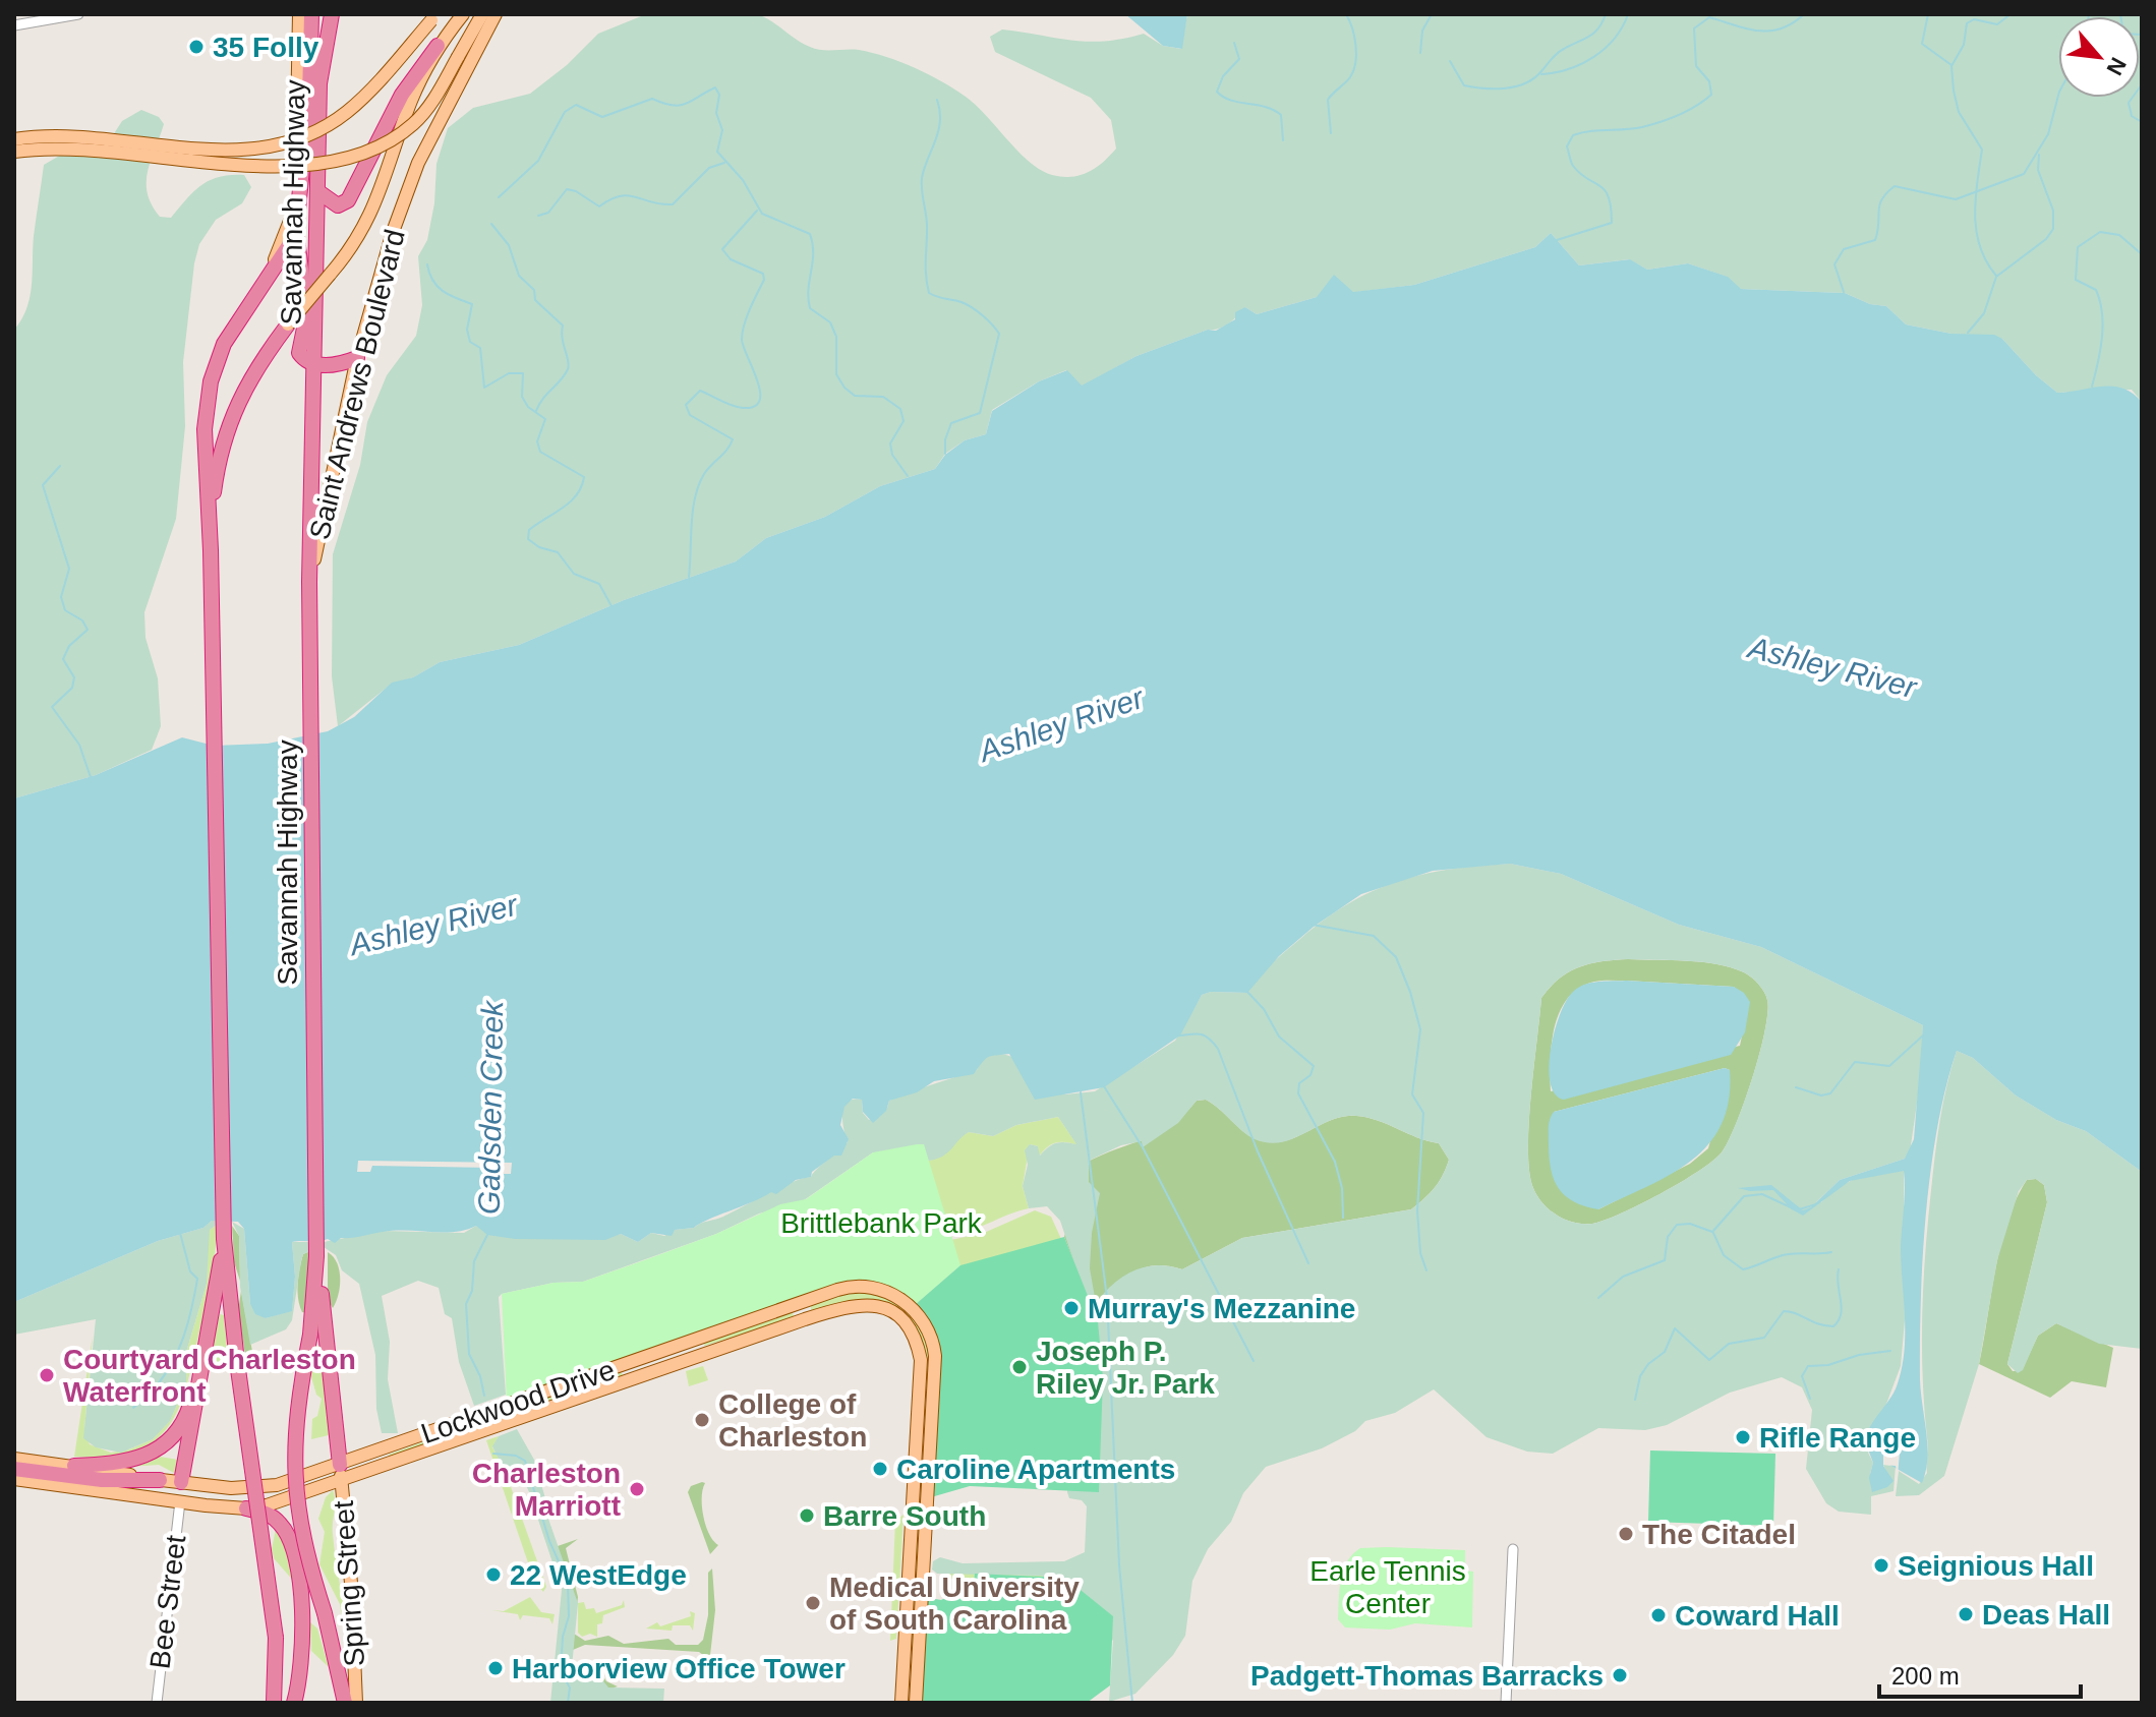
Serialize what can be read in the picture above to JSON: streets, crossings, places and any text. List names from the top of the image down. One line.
{"streets":{"highway":["Savannah Highway"],"main road":["Saint Andrews Boulevard","Lockwood Drive","Spring Street"],"street":["Bee Street"]},"crossings":[["Savannah Highway","Saint Andrews Boulevard"],["Lockwood Drive","Spring Street"],["Lockwood Drive","Bee Street"]],"water":["Ashley River","Gadsden Creek"],"parks":["Brittlebank Park","Earle Tennis Center"],"places":["35 Folly","Murray's Mezzanine","Joseph P. Riley Jr. Park","Courtyard Charleston Waterfront","College of Charleston","Rifle Range","Caroline Apartments","Charleston Marriott","Barre South","The Citadel","Seignious Hall","22 WestEdge","Medical University of South Carolina","Deas Hall","Coward Hall","Harborview Office Tower","Padgett-Thomas Barracks"],"scale_bar":"200 m","north":"bottom right"}
